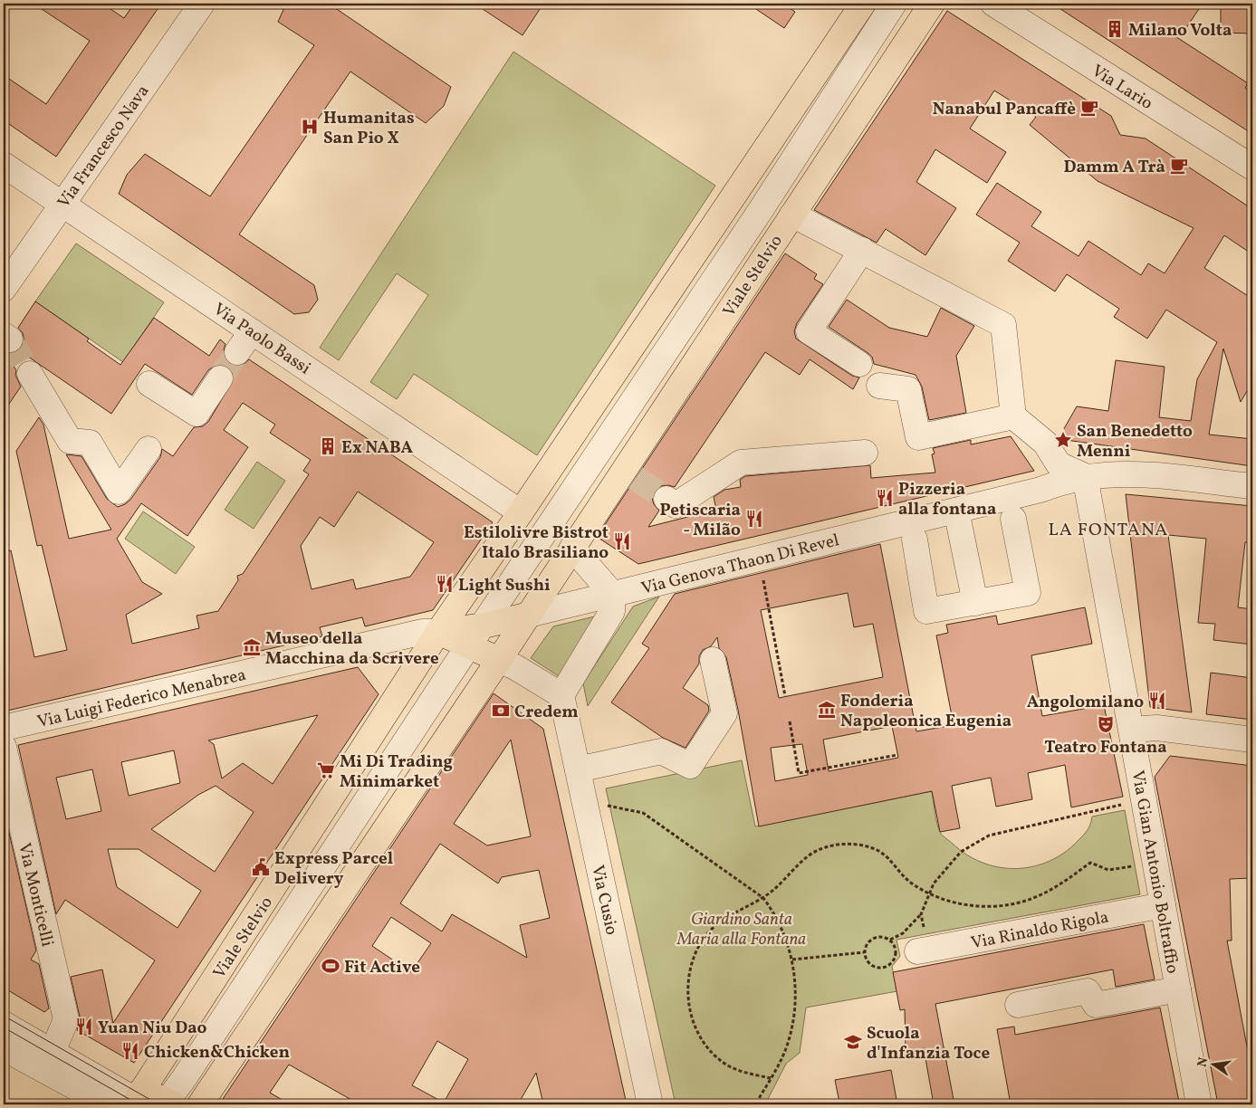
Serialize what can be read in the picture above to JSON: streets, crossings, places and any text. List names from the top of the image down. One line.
{"streets":{"main road":["Viale Stelvio"],"street":["Via Lario","Via Francesco Nava","Via Paolo Bassi","Via Genova Thaon Di Revel","Via Luigi Federico Menabrea","Via Gian Antonio Boltraffio","Via Monticelli","Via Cusio","Via Rinaldo Rigola"]},"crossings":[["Via Francesco Nava","Via Paolo Bassi"],["Viale Stelvio","Via Paolo Bassi"],["Viale Stelvio","Via Genova Thaon Di Revel"],["Viale Stelvio","Via Luigi Federico Menabrea"],["Via Genova Thaon Di Revel","Via Gian Antonio Boltraffio"],["Via Gian Antonio Boltraffio","Via Rinaldo Rigola"]],"districts":["LA FONTANA"],"parks":["Giardino Santa Maria alla Fontana"],"places":{"building":["Milano Volta","Ex NABA"],"cafe":["Nanabul Pancaffè","Damm A Trà"],"hospital":["Humanitas San Pio X"],"place":["San Benedetto Menni"],"restaurant":["Pizzeria alla fontana","Petiscaria - Milão","Estilolivre Bistrot Italo Brasiliano","Light Sushi","Angolomilano","Yuan Niu Dao","Chicken&Chicken"],"museum":["Museo della Macchina da Scrivere","Fonderia Napoleonica Eugenia"],"bank":["Credem"],"theatre":["Teatro Fontana"],"supermarket":["Mi Di Trading Minimarket"],"public building":["Express Parcel Delivery"],"sports":["Fit Active"],"school or university":["Scuola d'Infanzia Toce"]},"north":"left"}
